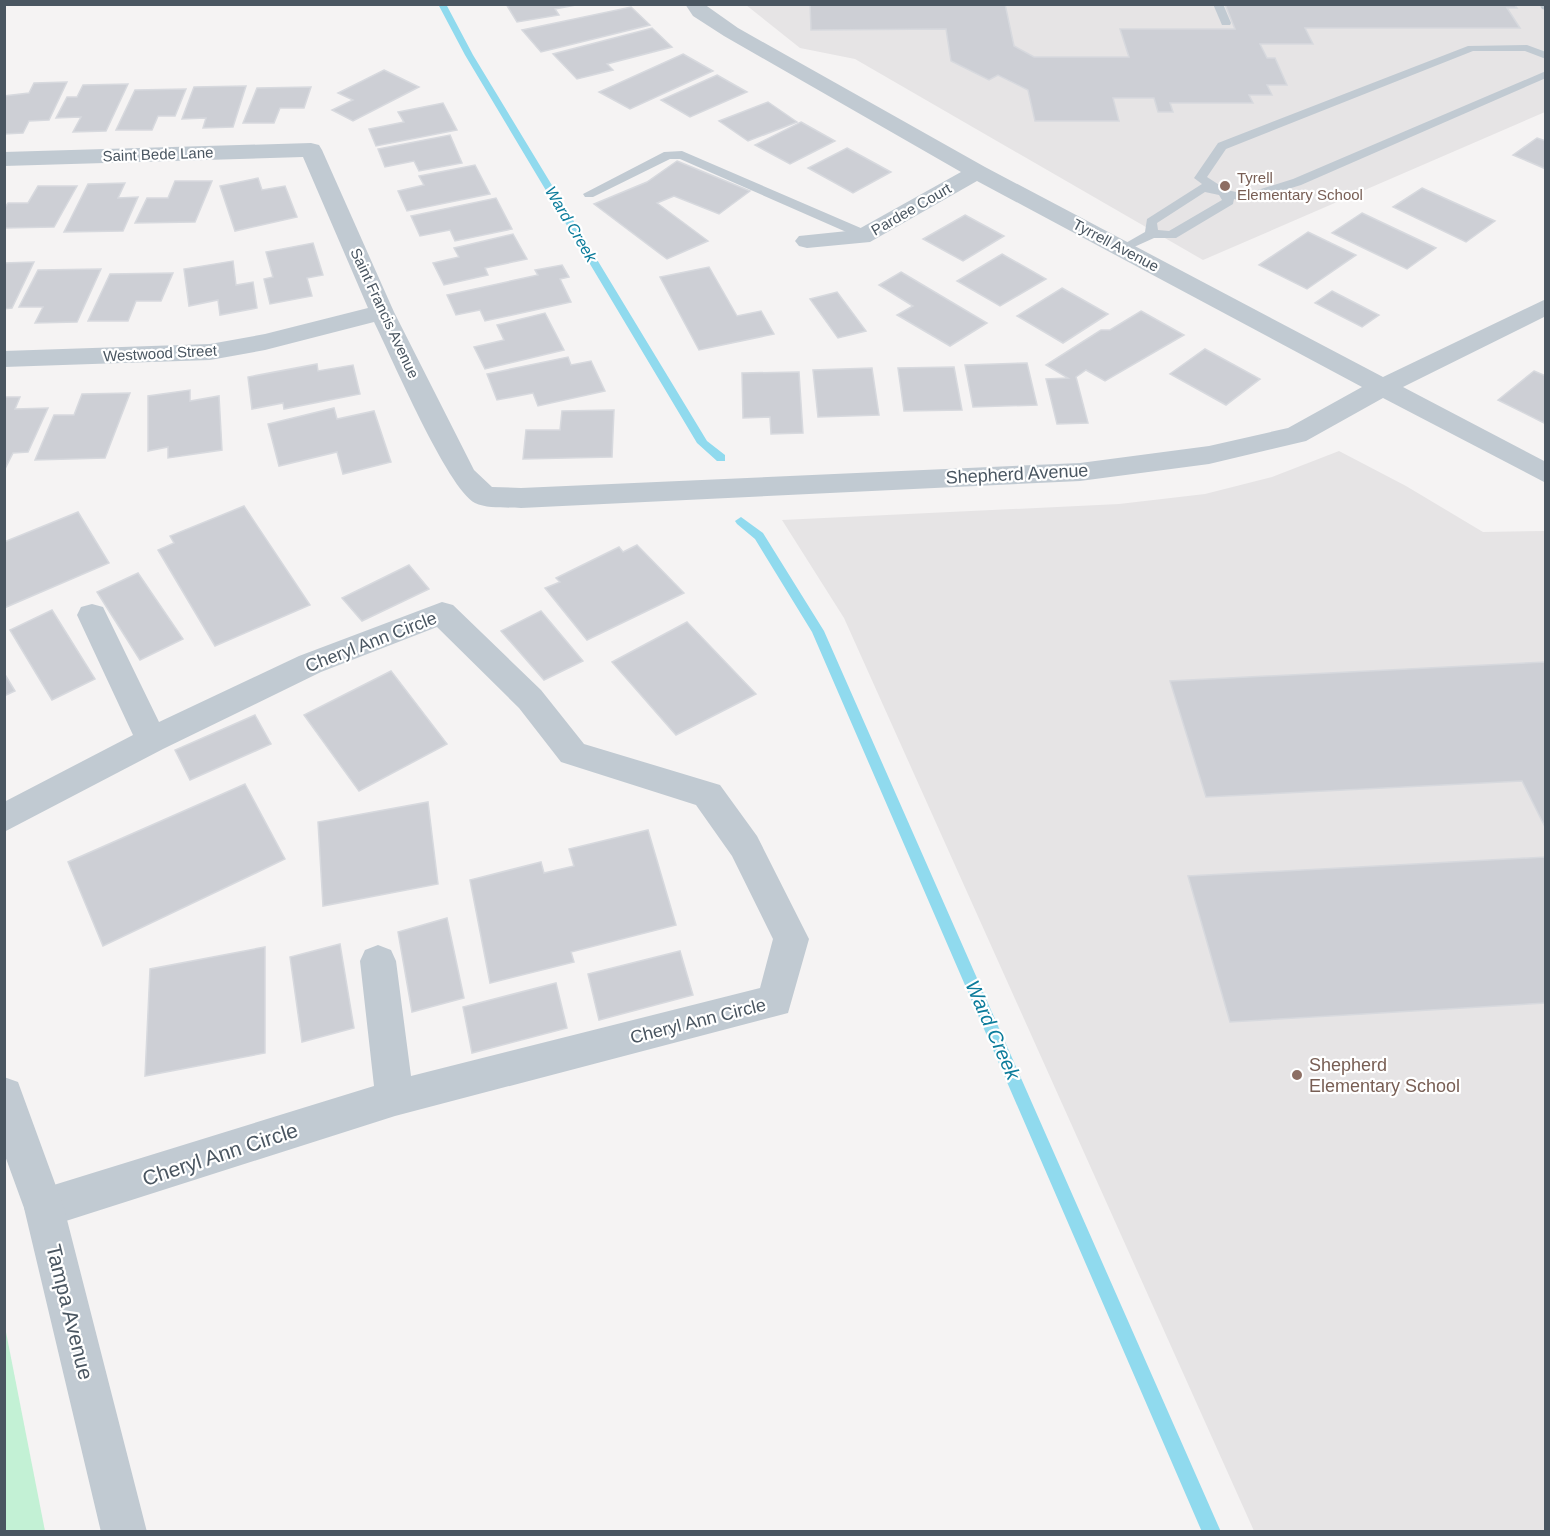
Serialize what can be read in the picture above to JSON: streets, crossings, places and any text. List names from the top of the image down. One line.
{"streets":{"street":["Saint Bede Lane","Pardee Court","Tyrrell Avenue","Saint Francis Avenue","Westwood Street","Shepherd Avenue","Cheryl Ann Circle","Tampa Avenue"]},"crossings":[["Saint Bede Lane","Saint Francis Avenue"],["Pardee Court","Tyrrell Avenue"],["Tyrrell Avenue","Shepherd Avenue"],["Saint Francis Avenue","Westwood Street"],["Saint Francis Avenue","Shepherd Avenue"],["Cheryl Ann Circle","Tampa Avenue"]],"water":["Ward Creek"],"places":["Tyrell Elementary School","Shepherd Elementary School"]}
